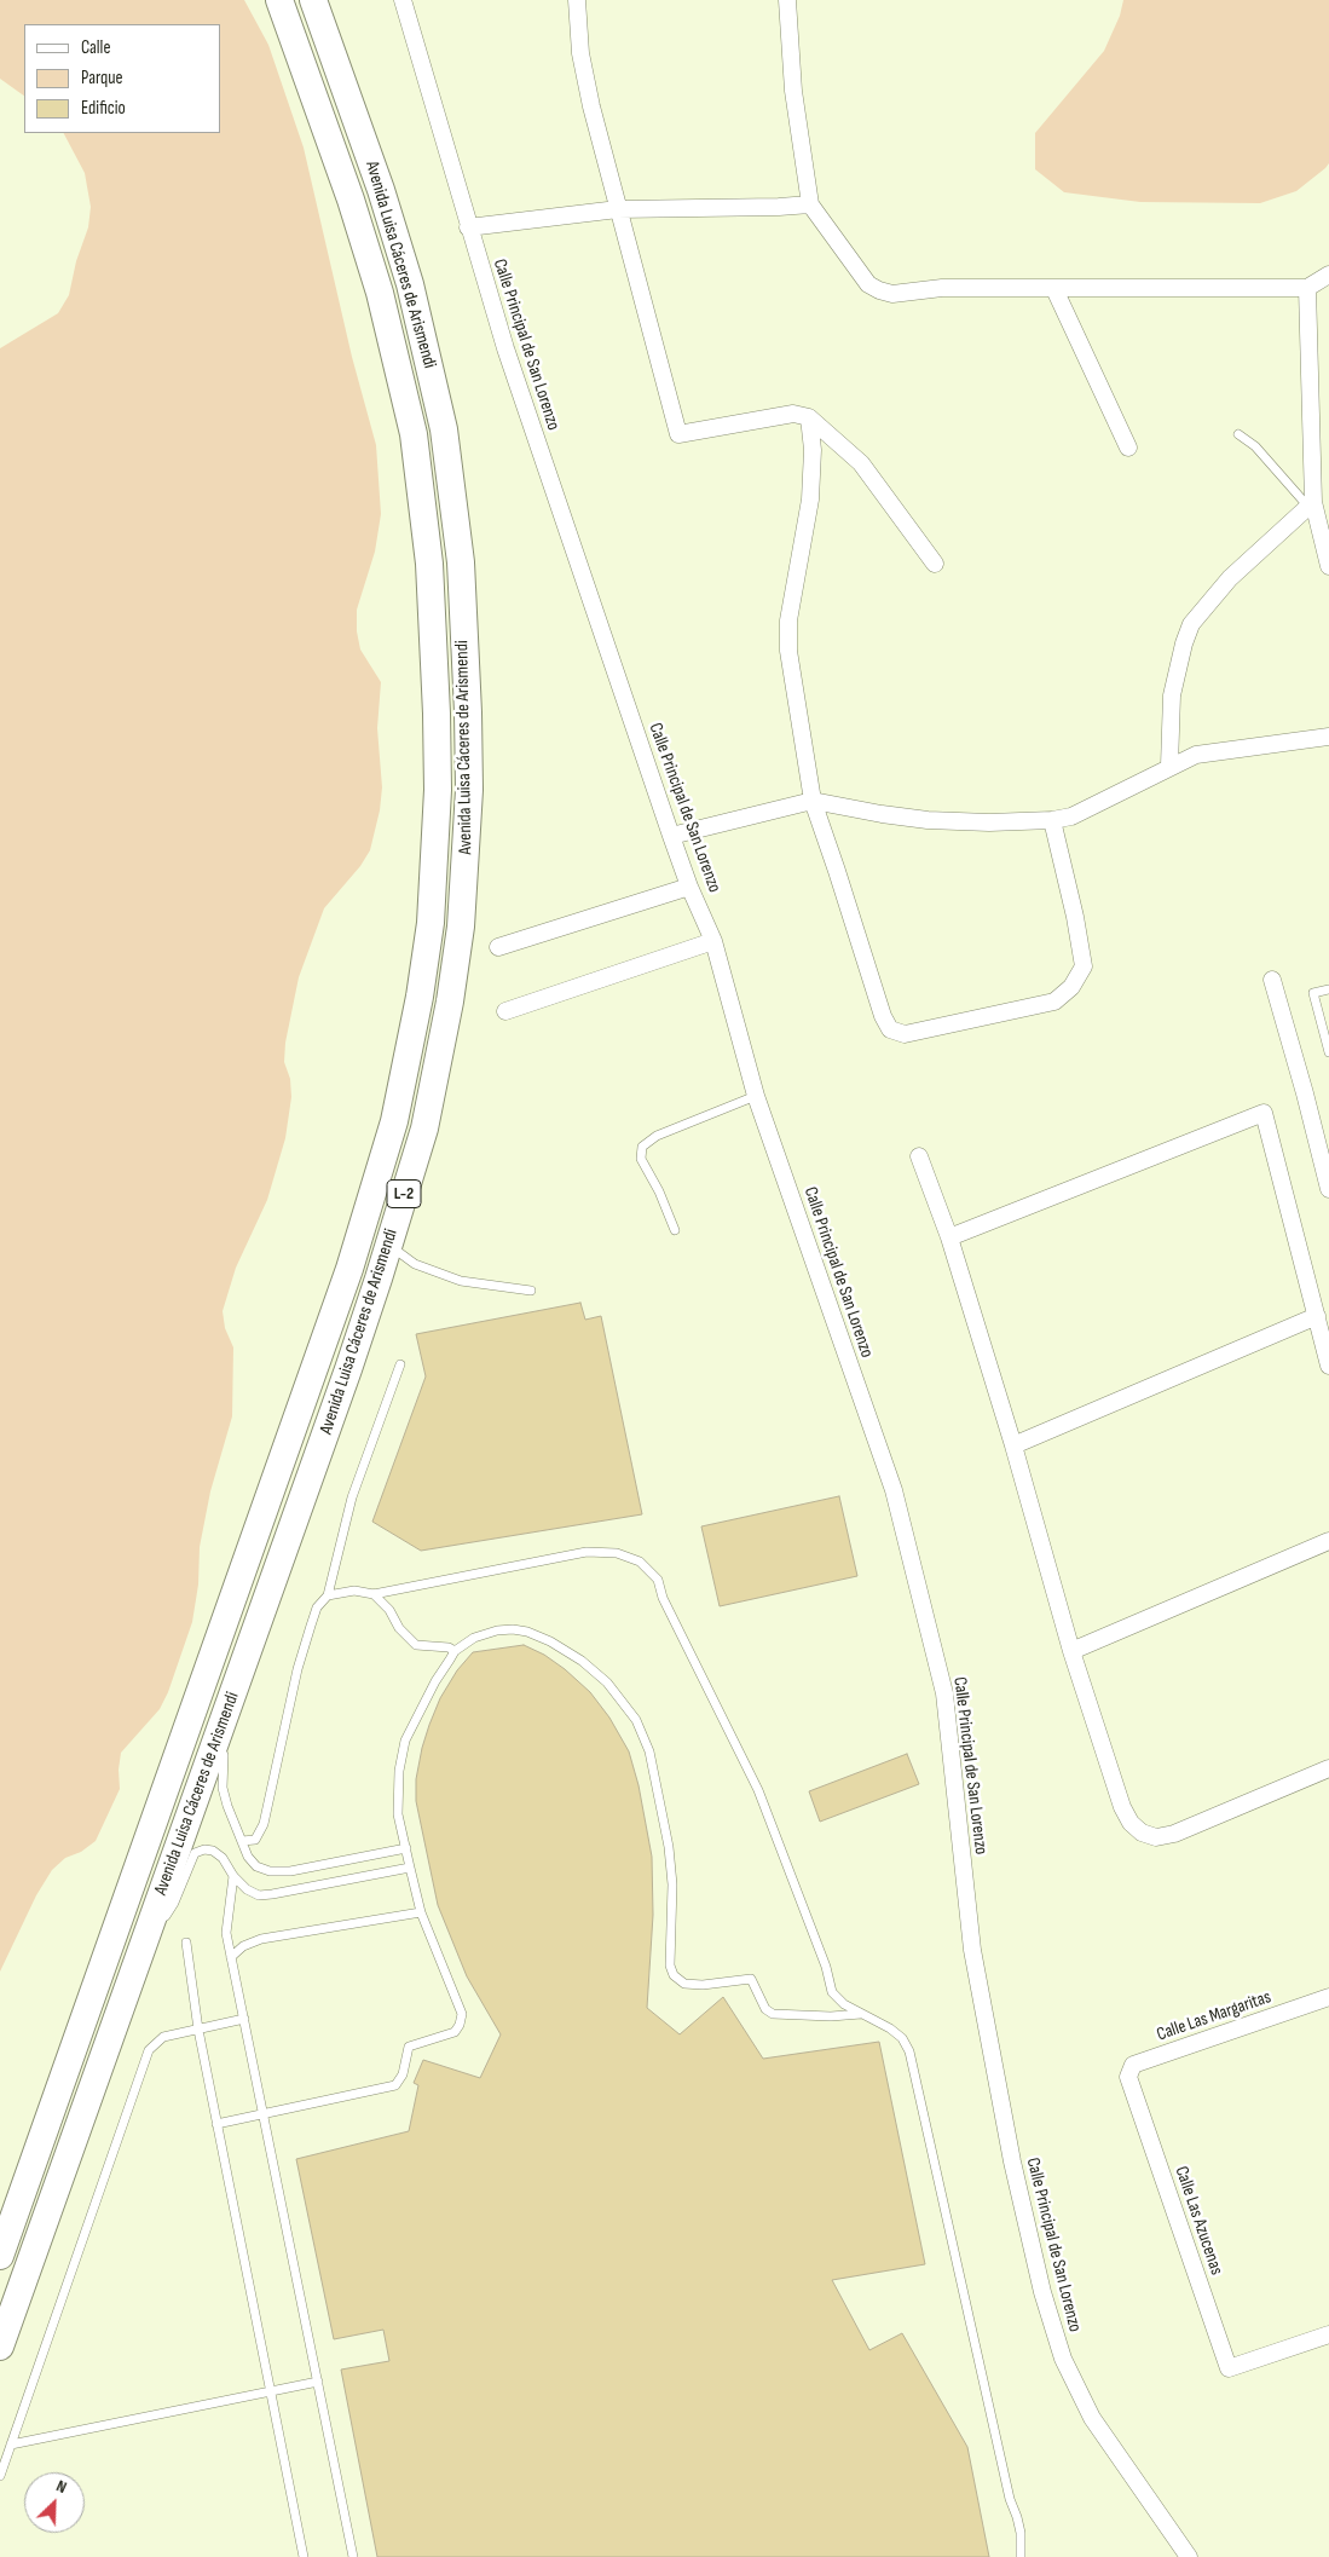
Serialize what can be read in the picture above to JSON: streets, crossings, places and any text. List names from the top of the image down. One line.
{"streets":{"main road":["Avenida Luisa Cáceres de Arismendi","L-2"],"street":["Calle Principal de San Lorenzo","Calle Las Margaritas","Calle Las Azucenas"]},"crossings":[["Calle Las Margaritas","Calle Las Azucenas"]],"legend":["Calle","Parque","Edificio"],"north":"top right"}
